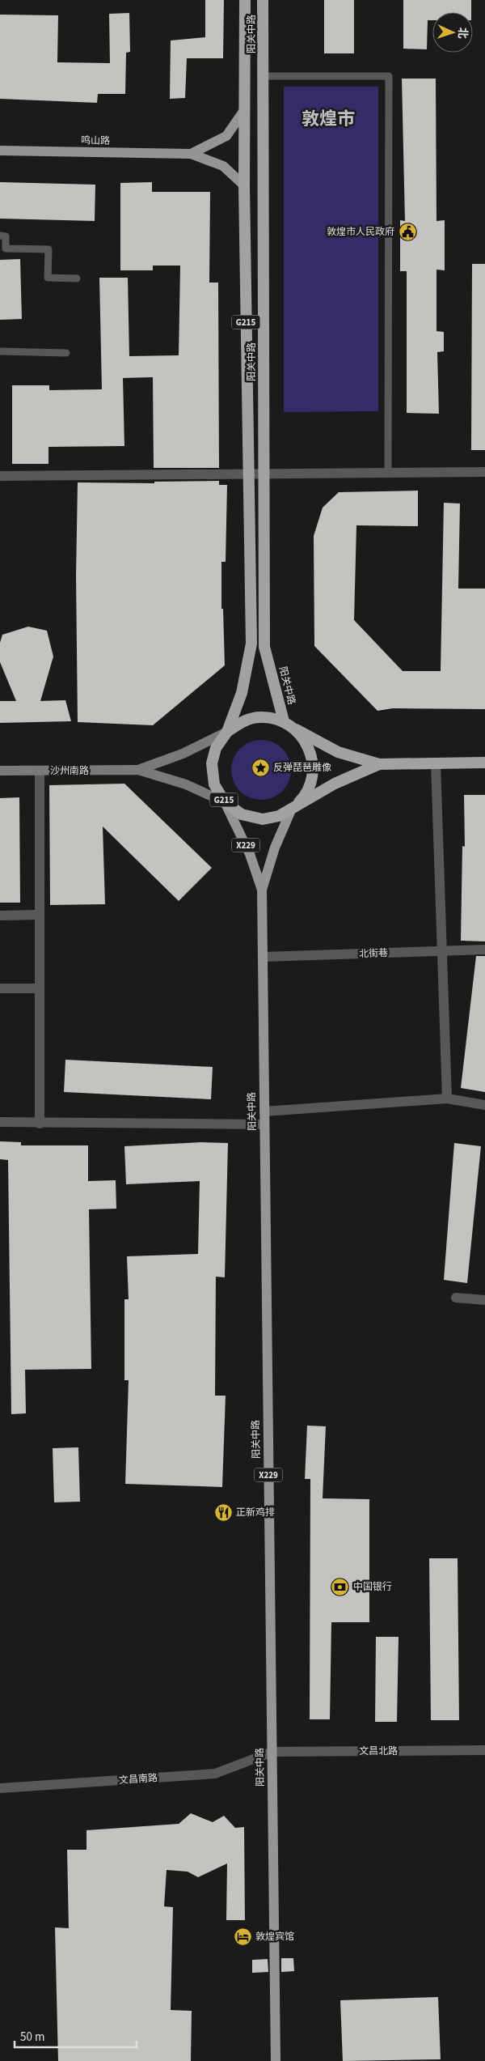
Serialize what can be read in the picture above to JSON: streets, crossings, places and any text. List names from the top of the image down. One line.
{"streets":{"highway":["阳关中路","G215"],"main road":["鸣山路","沙州南路","X229"],"street":["北街巷","文昌北路","文昌南路"]},"crossings":[["阳关中路","G215"],["阳关中路","X229"],["阳关中路","北街巷"],["阳关中路","文昌北路"],["阳关中路","文昌南路"],["G215","X229"],["文昌北路","文昌南路"]],"districts":["敦煌市"],"places":{"public building":["敦煌市人民政府"],"place":["反弹琵琶雕像"],"restaurant":["正新鸡排"],"bank":["中国银行"],"hotel":["敦煌宾馆"]},"scale_bar":"50 m","north":"right"}
